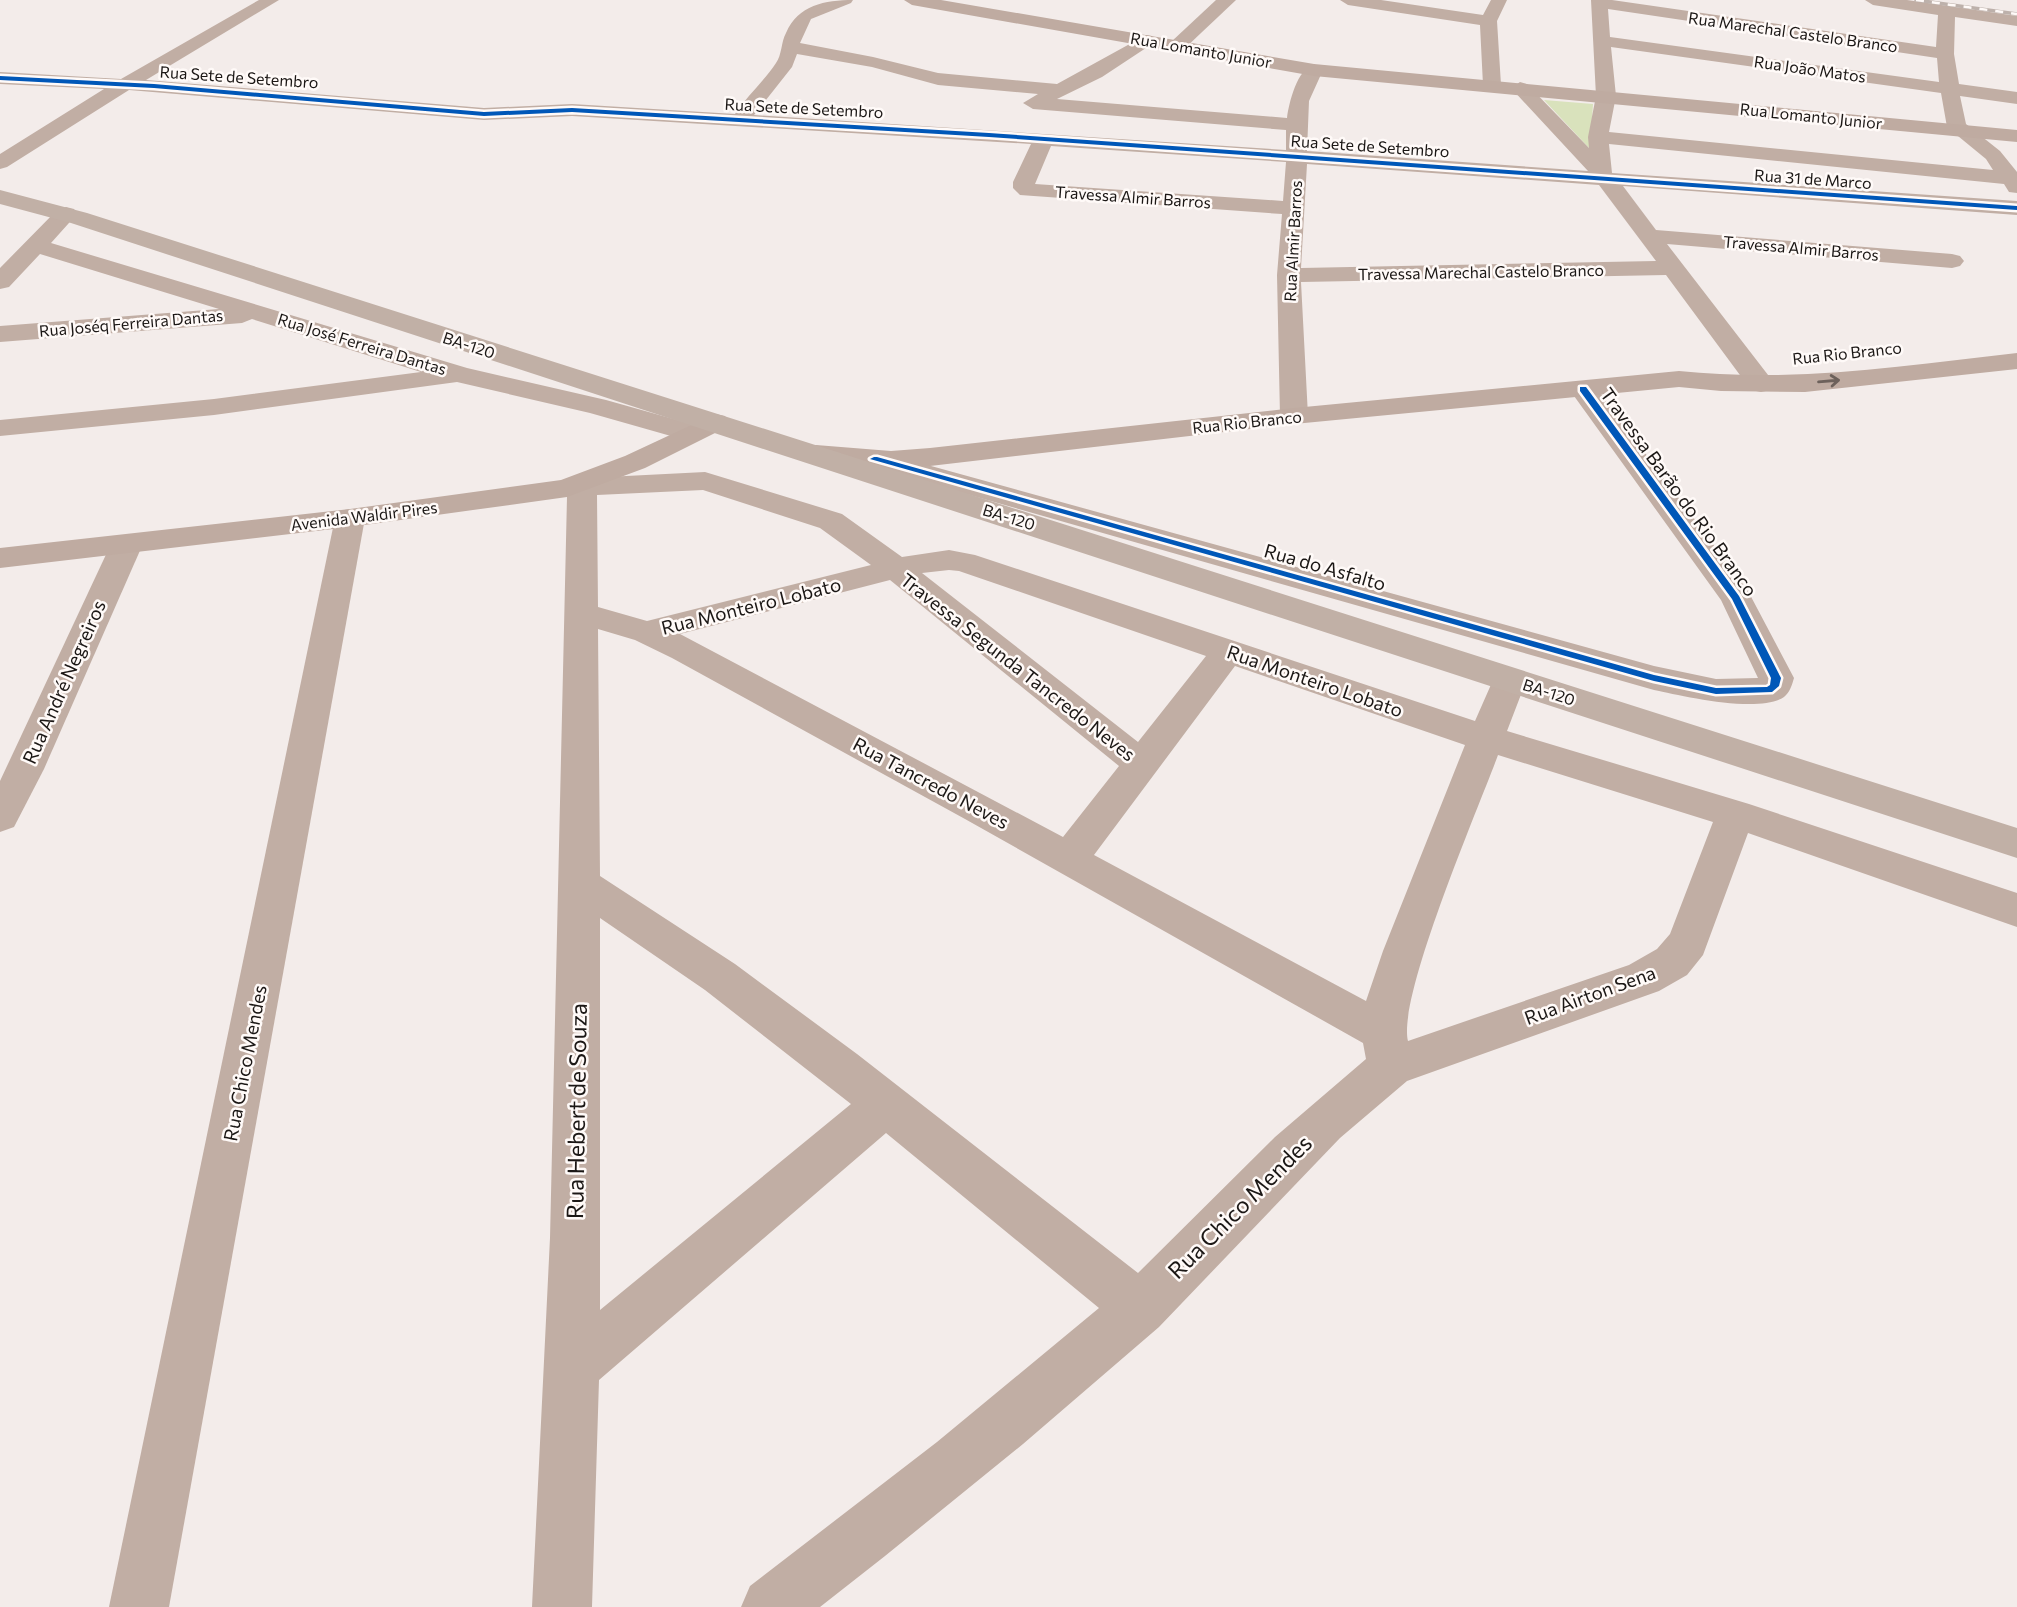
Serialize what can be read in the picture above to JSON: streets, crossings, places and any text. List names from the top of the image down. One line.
{"streets":{"main road":["BA-120"],"street":["Rua Marechal Castelo Branco","Rua Lomanto Junior","Rua João Matos","Rua Sete de Setembro","Rua 31 de Marco","Travessa Almir Barros","Rua Almir Barros","Travessa Marechal Castelo Branco","Rua Joséq Ferreira Dantas","Rua José Ferreira Dantas","Rua Rio Branco","Travessa Barão do Rio Branco","Avenida Waldir Pires","Rua do Asfalto","Rua Monteiro Lobato","Travessa Segunda Tancredo Neves","Rua André Negreiros","Rua Tancredo Neves","Rua Airton Sena","Rua Chico Mendes","Rua Hebert de Souza"]},"crossings":[["Rua Marechal Castelo Branco","Rua Lomanto Junior"],["Rua Marechal Castelo Branco","Rua João Matos"],["Rua Marechal Castelo Branco","Rua Sete de Setembro"],["Rua Marechal Castelo Branco","Rua 31 de Marco"],["Rua Lomanto Junior","Rua Almir Barros"],["Rua Sete de Setembro","Rua 31 de Marco"],["Rua Sete de Setembro","Travessa Almir Barros"],["Rua Sete de Setembro","Rua Almir Barros"],["Travessa Almir Barros","Rua Almir Barros"],["Rua Almir Barros","Travessa Marechal Castelo Branco"],["Rua Almir Barros","Rua Rio Branco"],["Rua Joséq Ferreira Dantas","Rua José Ferreira Dantas"],["Rua José Ferreira Dantas","BA-120"],["Rua José Ferreira Dantas","Avenida Waldir Pires"],["BA-120","Rua Rio Branco"],["BA-120","Avenida Waldir Pires"],["Rua Rio Branco","Travessa Barão do Rio Branco"],["Rua Rio Branco","Rua do Asfalto"],["Travessa Barão do Rio Branco","Rua do Asfalto"],["Avenida Waldir Pires","Rua André Negreiros"],["Avenida Waldir Pires","Rua Chico Mendes"],["Rua Monteiro Lobato","Travessa Segunda Tancredo Neves"],["Rua Monteiro Lobato","Rua Tancredo Neves"],["Rua Monteiro Lobato","Rua Airton Sena"],["Travessa Segunda Tancredo Neves","Rua Tancredo Neves"],["Rua Tancredo Neves","Rua Airton Sena"],["Rua Tancredo Neves","Rua Chico Mendes"],["Rua Tancredo Neves","Rua Hebert de Souza"],["Rua Airton Sena","Rua Chico Mendes"]]}
